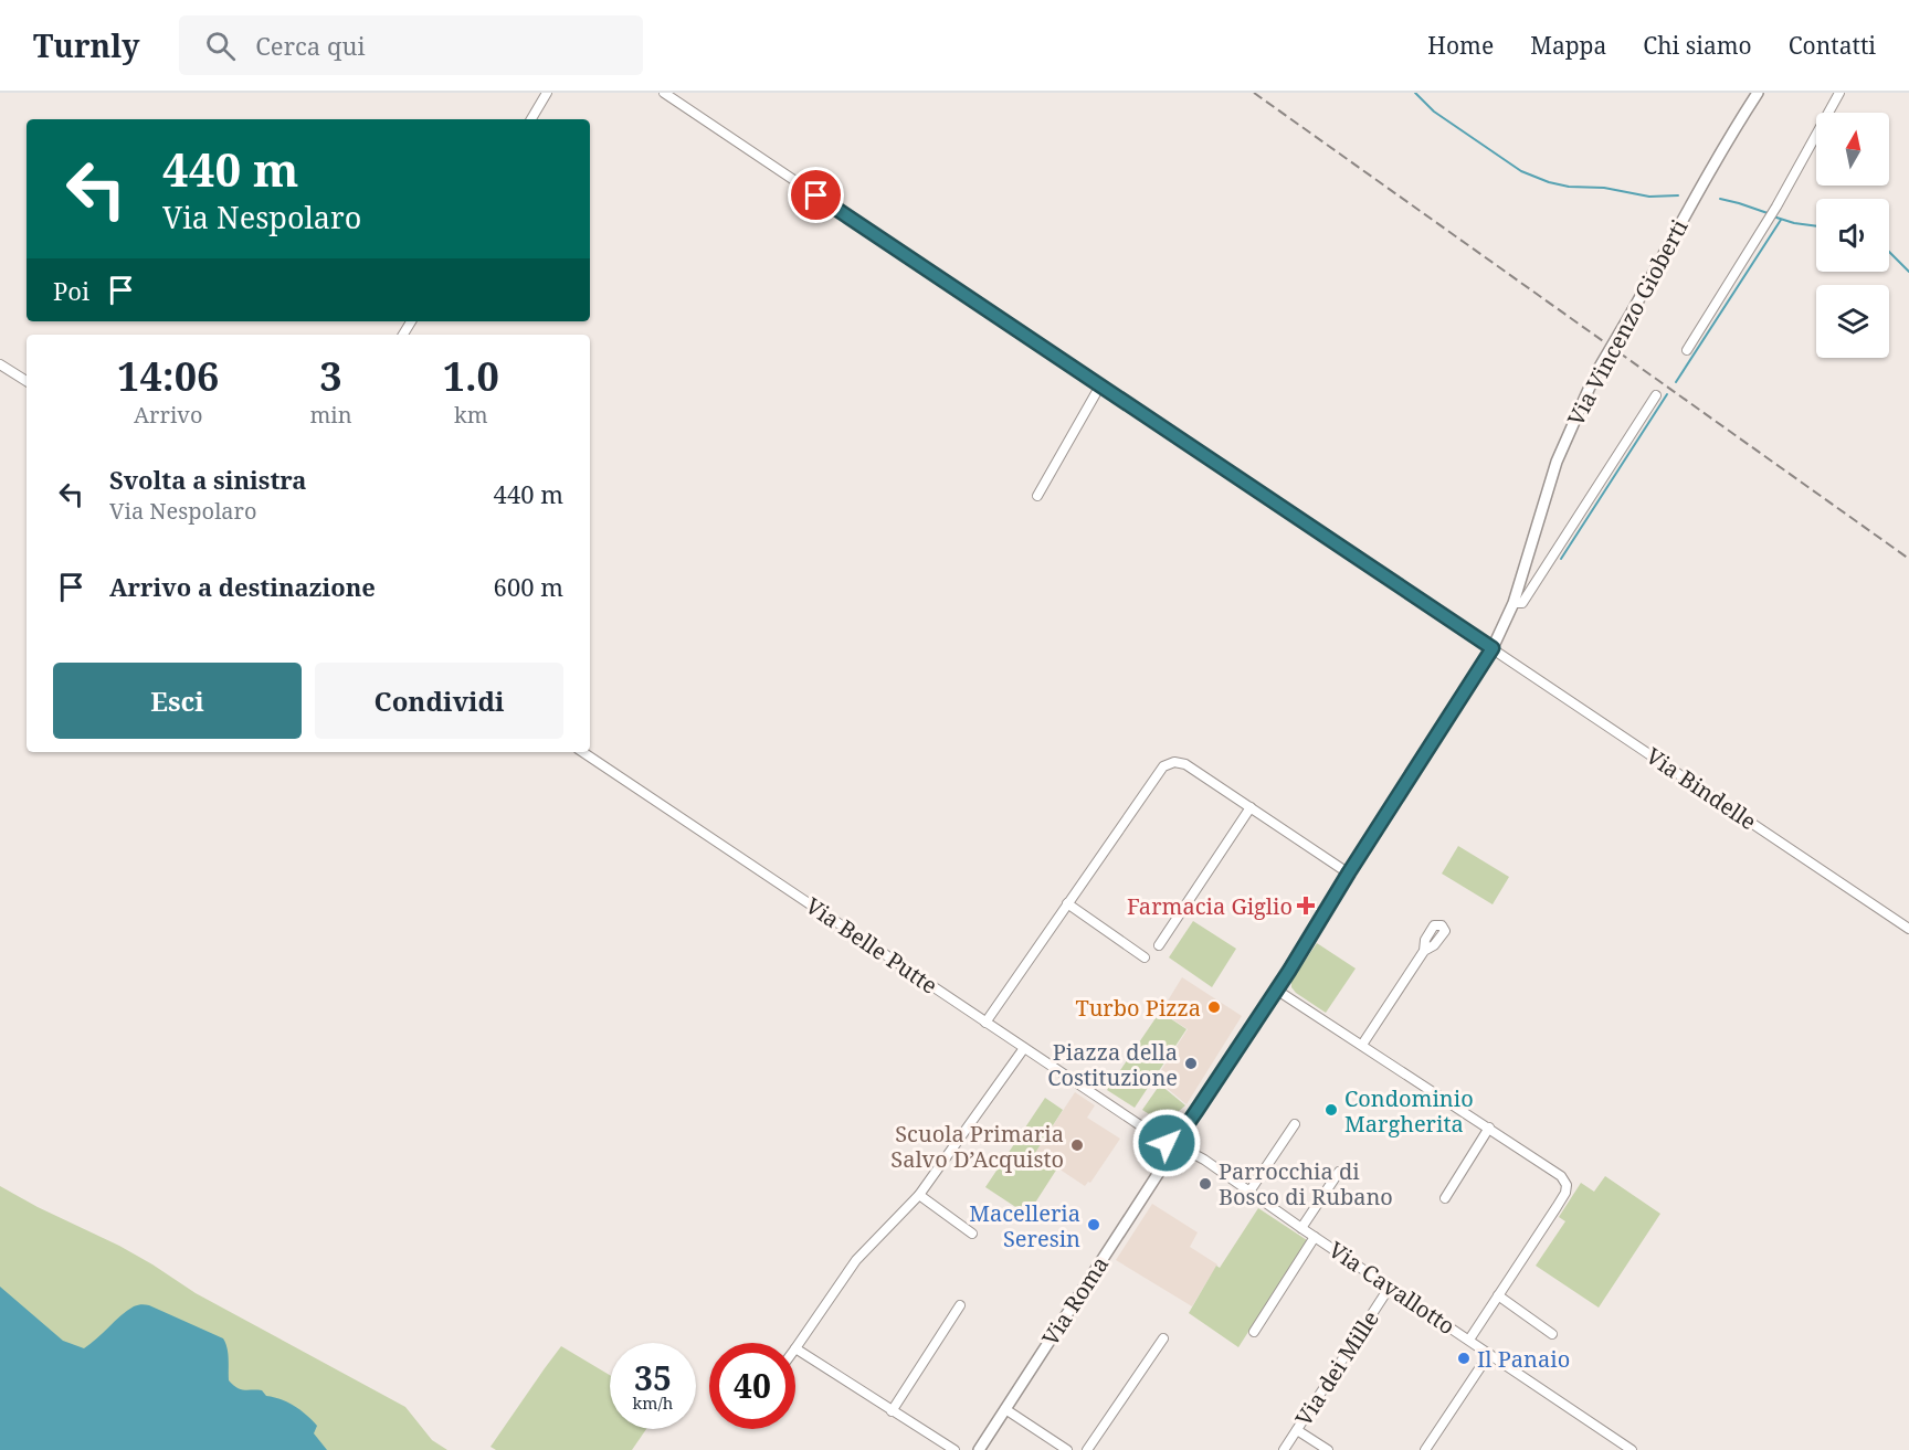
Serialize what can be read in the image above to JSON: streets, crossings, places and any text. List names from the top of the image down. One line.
{"streets":{"street":["Via Vincenzo Gioberti","Via Bindelle","Via Belle Putte","Via Cavallotto","Via Roma","Via dei Mille"]},"crossings":[["Via Vincenzo Gioberti","Via Bindelle"],["Via Vincenzo Gioberti","Via Belle Putte"],["Via Vincenzo Gioberti","Via Cavallotto"],["Via Vincenzo Gioberti","Via Roma"],["Via Belle Putte","Via Cavallotto"],["Via Belle Putte","Via Roma"],["Via Cavallotto","Via Roma"],["Via Cavallotto","Via dei Mille"]],"places":{"health":["Farmacia Giglio"],"other":["Turbo Pizza","Piazza della Costituzione","Condominio Margherita","Scuola Primaria Salvo D’Acquisto","Parrocchia di Bosco di Rubano","Macelleria Seresin","Il Panaio"]},"north":"top","page":{"header":"Turnly","search":"Cerca qui","nav":["Home","Mappa","Chi siamo","Contatti"],"turn":["440 m","Via Nespolaro"],"then":"Poi","eta":["14:06","Arrivo","3","min","1.0","km"],"list":[{"name":"Svolta a sinistra","note":"Via Nespolaro","value":"440 m"},{"name":"Arrivo a destinazione","value":"600 m"}],"buttons":["Esci","Condividi"],"speed":"35 km/h","limit":"40"}}
